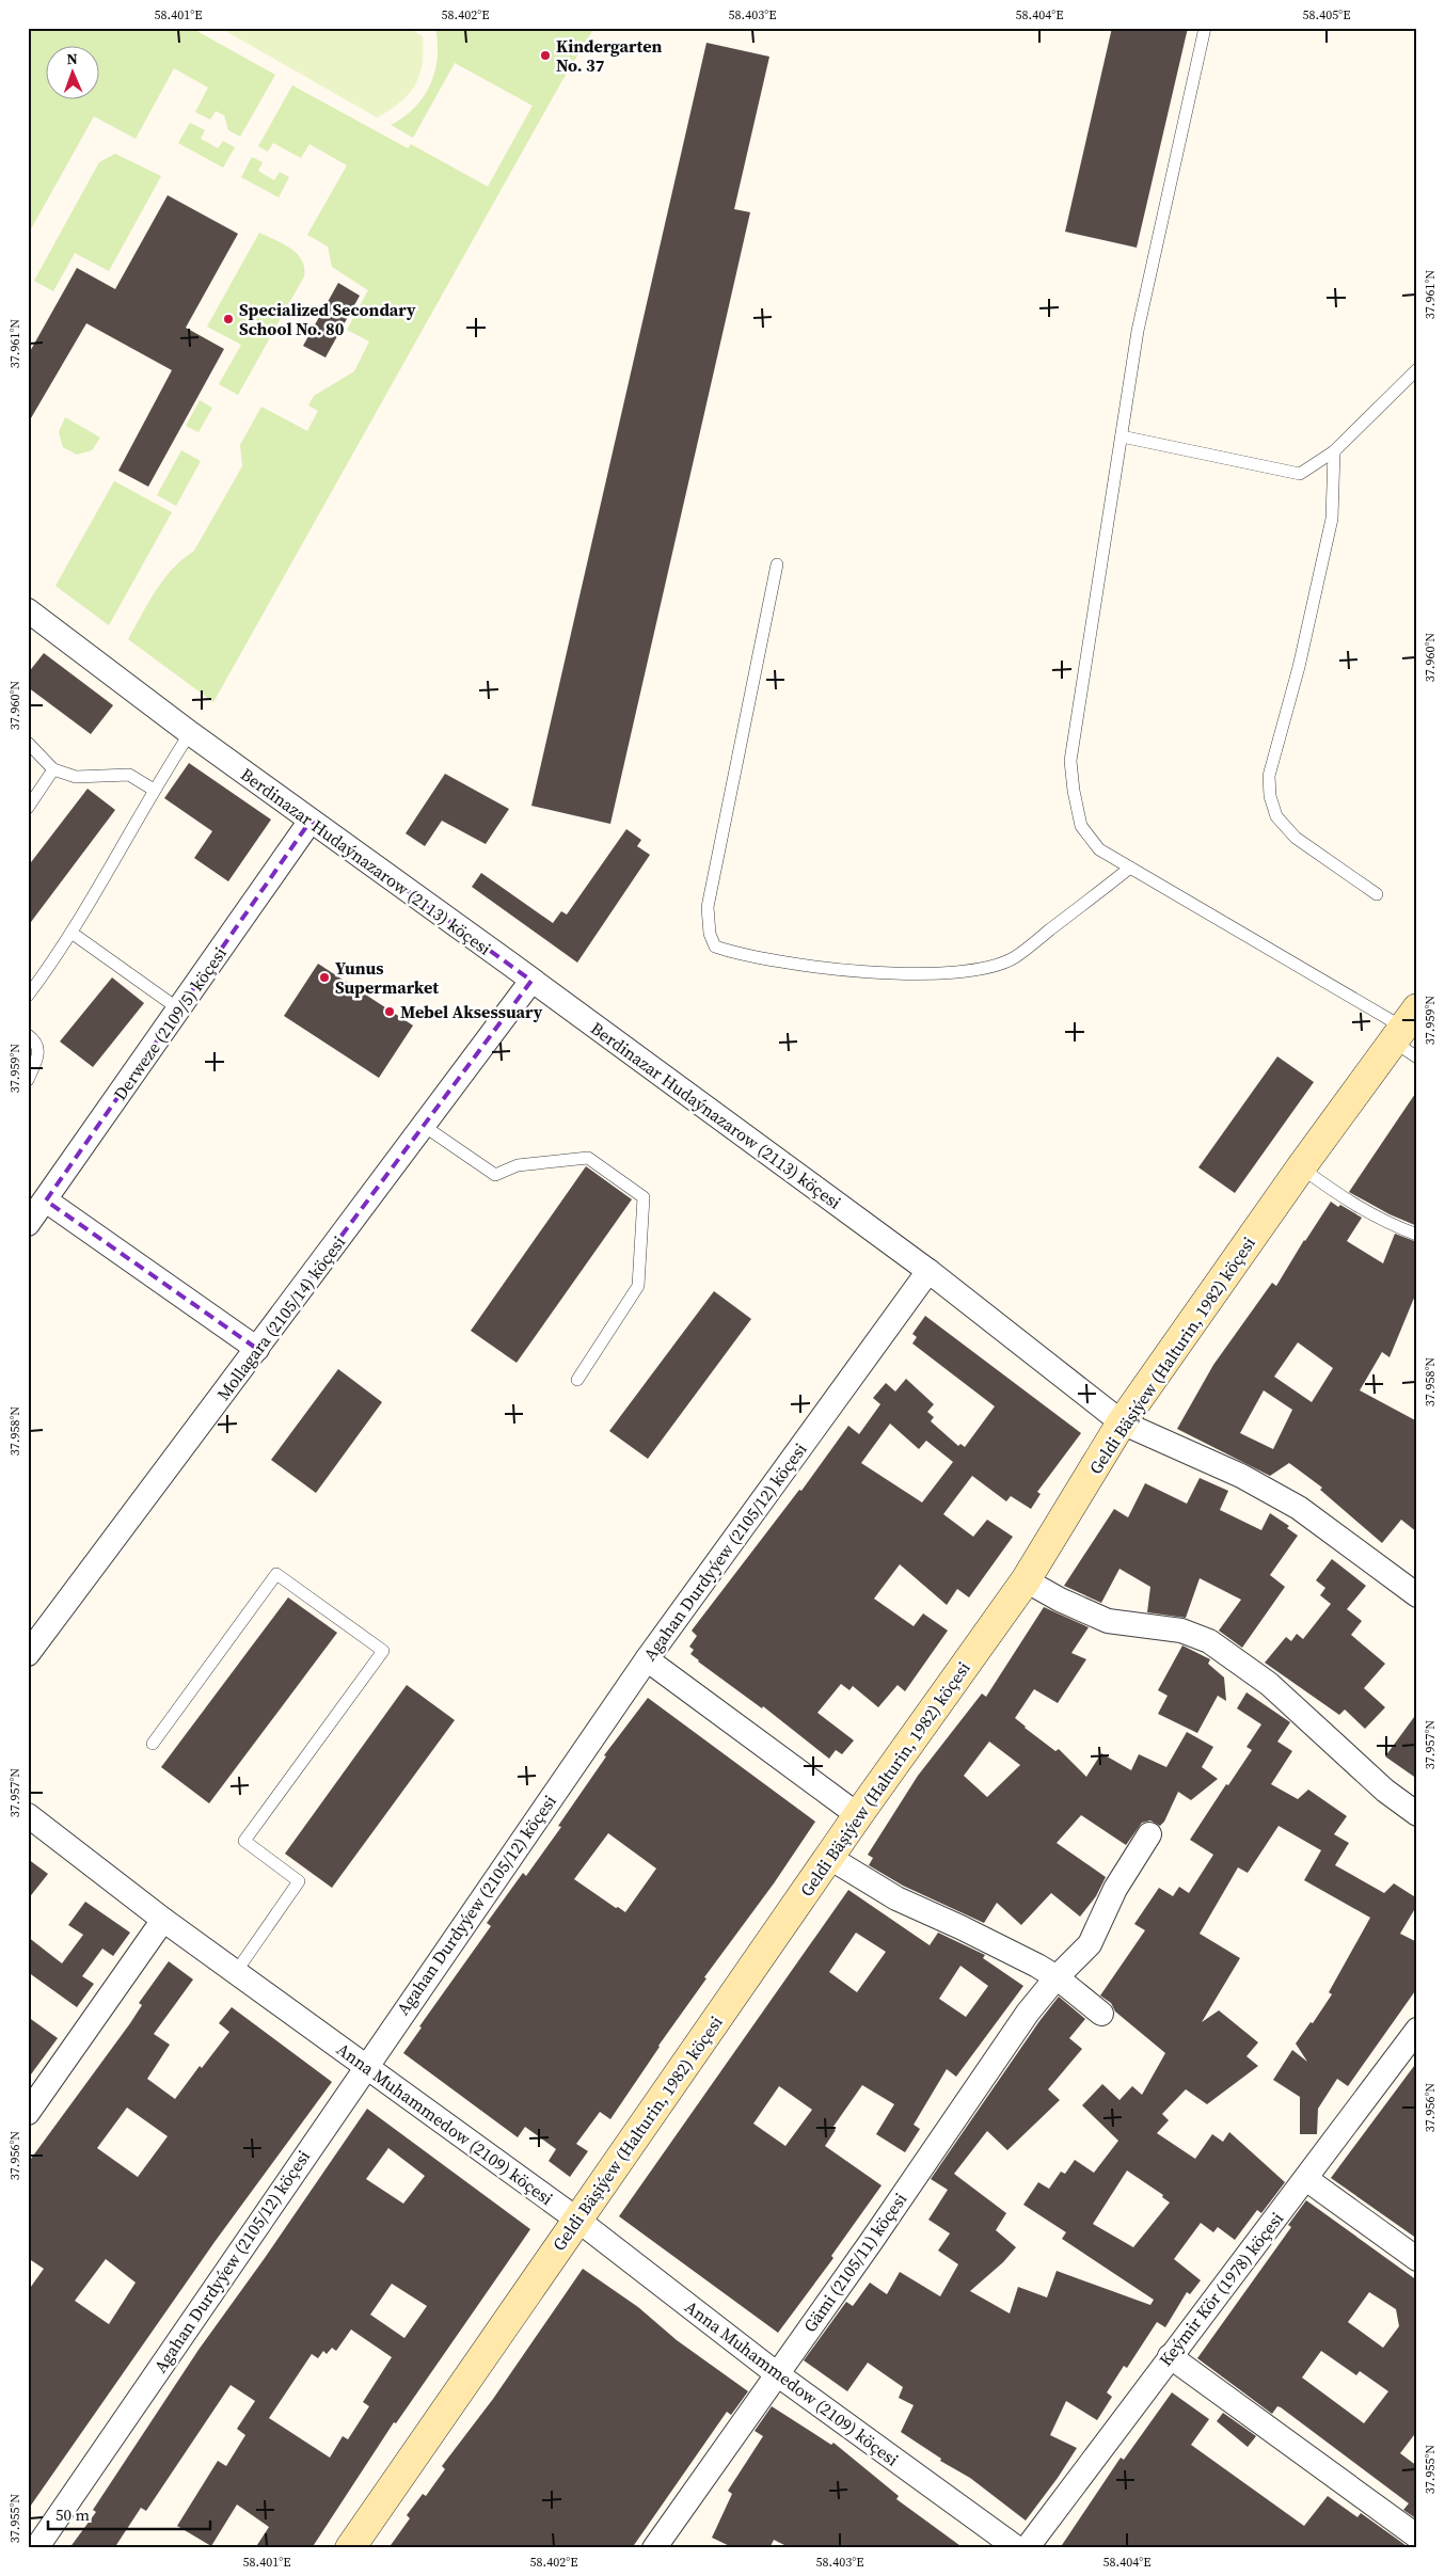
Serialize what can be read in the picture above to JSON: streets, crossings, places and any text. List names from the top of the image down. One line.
{"streets":{"street":["Berdinazar Hudaýnazarow (2113) köçesi","Derweze (2109/5) köçesi","Mollagara (2105/14) köçesi","Geldi Bäşiýew (Halturin, 1982) köçesi","Agahan Durdyýew (2105/12) köçesi","Anna Muhammedow (2109) köçesi","Gämi (2105/11) köçesi","Keýmir Kör (1978) köçesi"]},"crossings":[["Berdinazar Hudaýnazarow (2113) köçesi","Derweze (2109/5) köçesi"],["Berdinazar Hudaýnazarow (2113) köçesi","Mollagara (2105/14) köçesi"],["Berdinazar Hudaýnazarow (2113) köçesi","Geldi Bäşiýew (Halturin, 1982) köçesi"],["Berdinazar Hudaýnazarow (2113) köçesi","Agahan Durdyýew (2105/12) köçesi"],["Geldi Bäşiýew (Halturin, 1982) köçesi","Anna Muhammedow (2109) köçesi"],["Agahan Durdyýew (2105/12) köçesi","Anna Muhammedow (2109) köçesi"],["Anna Muhammedow (2109) köçesi","Gämi (2105/11) köçesi"]],"places":["Kindergarten No. 37","Specialized Secondary School No. 80","Yunus Supermarket","Mebel Aksessuary"],"scale_bar":"50 m","north":"top","coordinates":["58.401°E","58.402°E","58.403°E","58.404°E","58.405°E","37.961°N","37.960°N","37.959°N","37.958°N","37.957°N","37.956°N","37.955°N"]}
